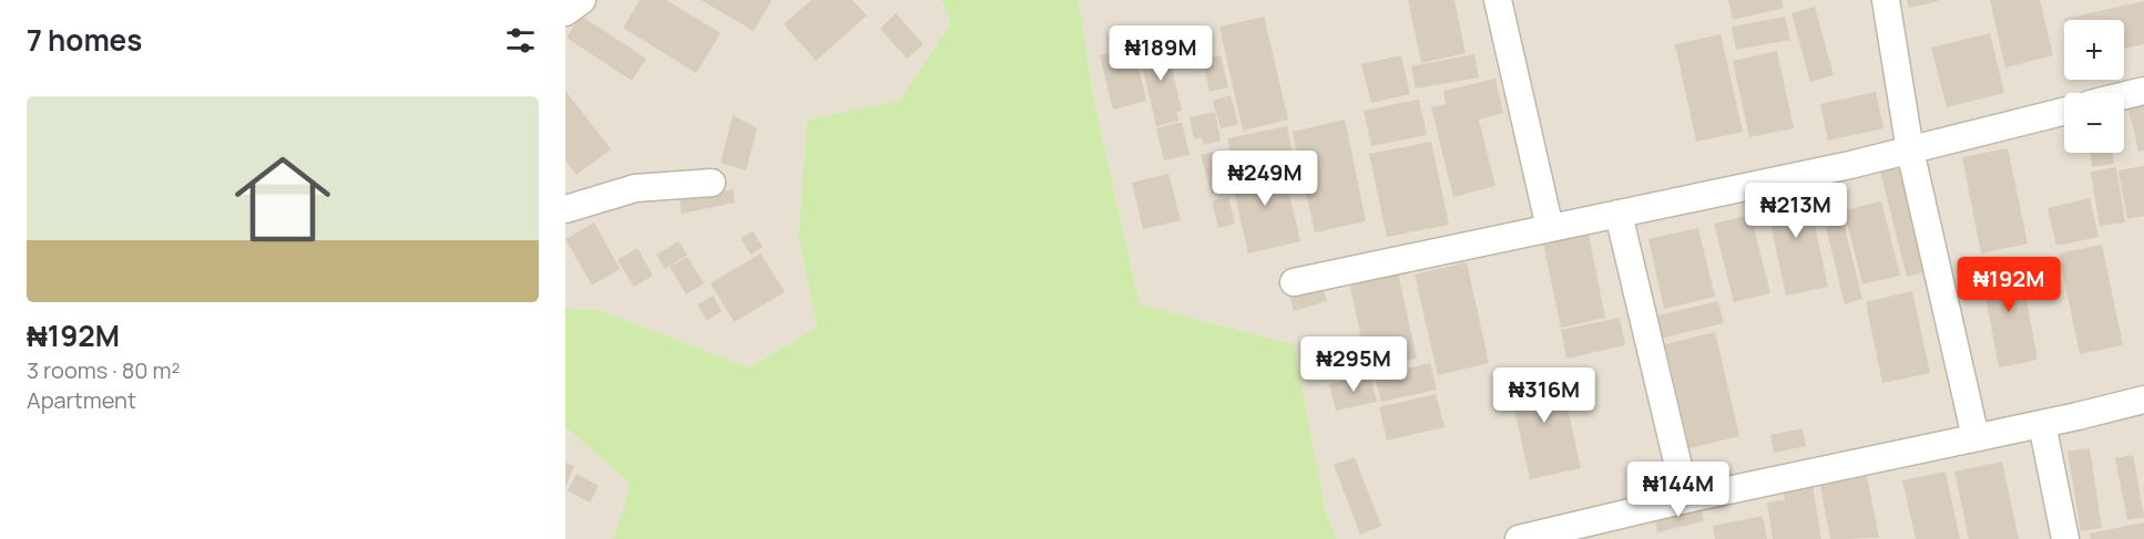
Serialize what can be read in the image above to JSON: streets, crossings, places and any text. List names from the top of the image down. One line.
{"page":{"heading":"7 homes","map_buttons":["+","−"],"price":["₦189M","₦249M","₦213M","₦192M","₦295M","₦316M","₦144M"],"list":[{"name":"₦192M","note":"3 rooms · 80 m² · Apartment"}]}}
